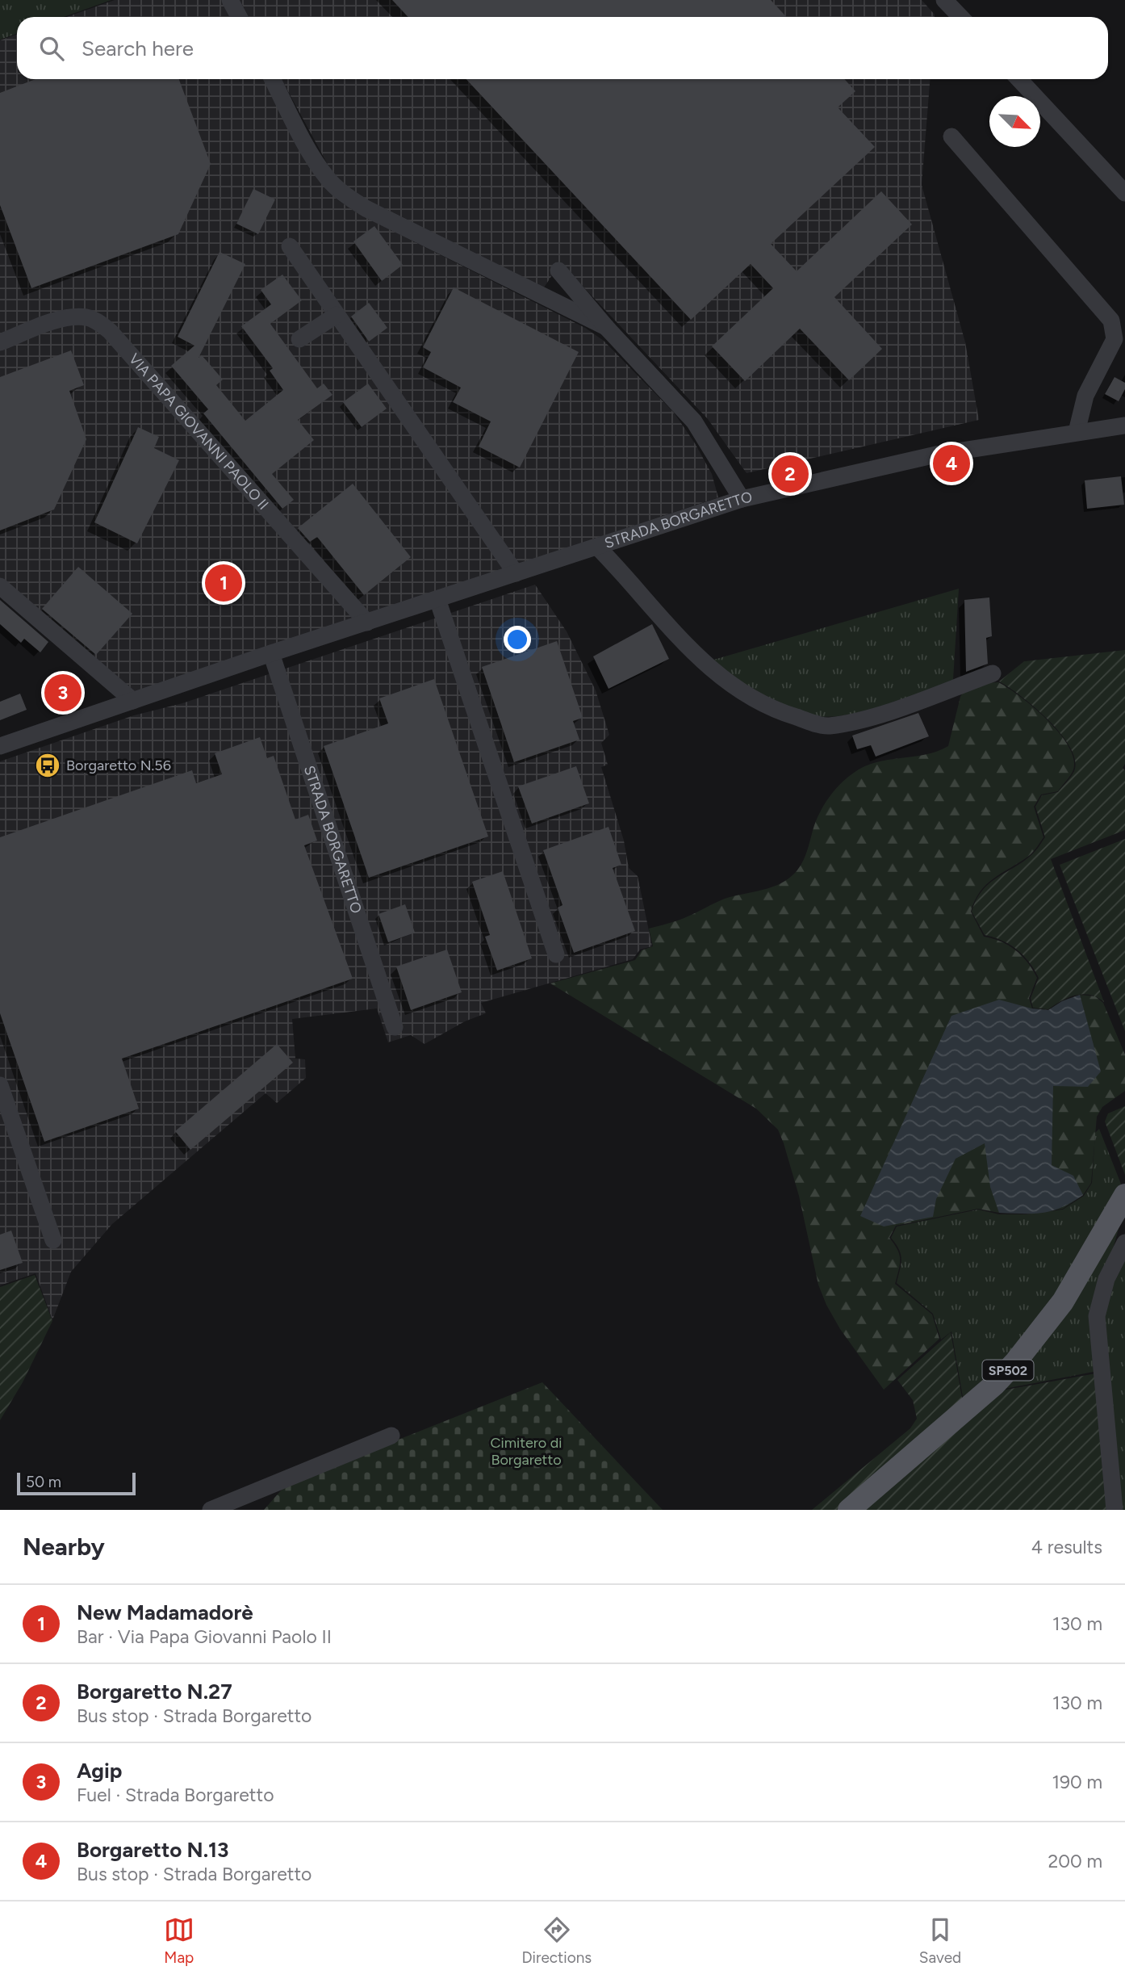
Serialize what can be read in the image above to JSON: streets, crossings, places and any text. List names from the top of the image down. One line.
{"streets":{"main road":["SP502"],"street":["VIA PAPA GIOVANNI PAOLO II","STRADA BORGARETTO"]},"crossings":[["VIA PAPA GIOVANNI PAOLO II","STRADA BORGARETTO"]],"parks":["Cimitero di Borgaretto"],"places":{"bus stop":["Borgaretto N.56"]},"scale_bar":"50 m","north":"bottom right","page":{"search":"Search here","pins":["4","2","1","3"],"scale":"50 m","heading":["Nearby","4 results"],"list":[{"mark":"1","name":"New Madamadorè","note":"Bar · Via Papa Giovanni Paolo II","value":"130 m"},{"mark":"2","name":"Borgaretto N.27","note":"Bus stop · Strada Borgaretto","value":"130 m"},{"mark":"3","name":"Agip","note":"Fuel · Strada Borgaretto","value":"190 m"},{"mark":"4","name":"Borgaretto N.13","note":"Bus stop · Strada Borgaretto","value":"200 m"}],"nav":["Map","Directions","Saved"]}}
